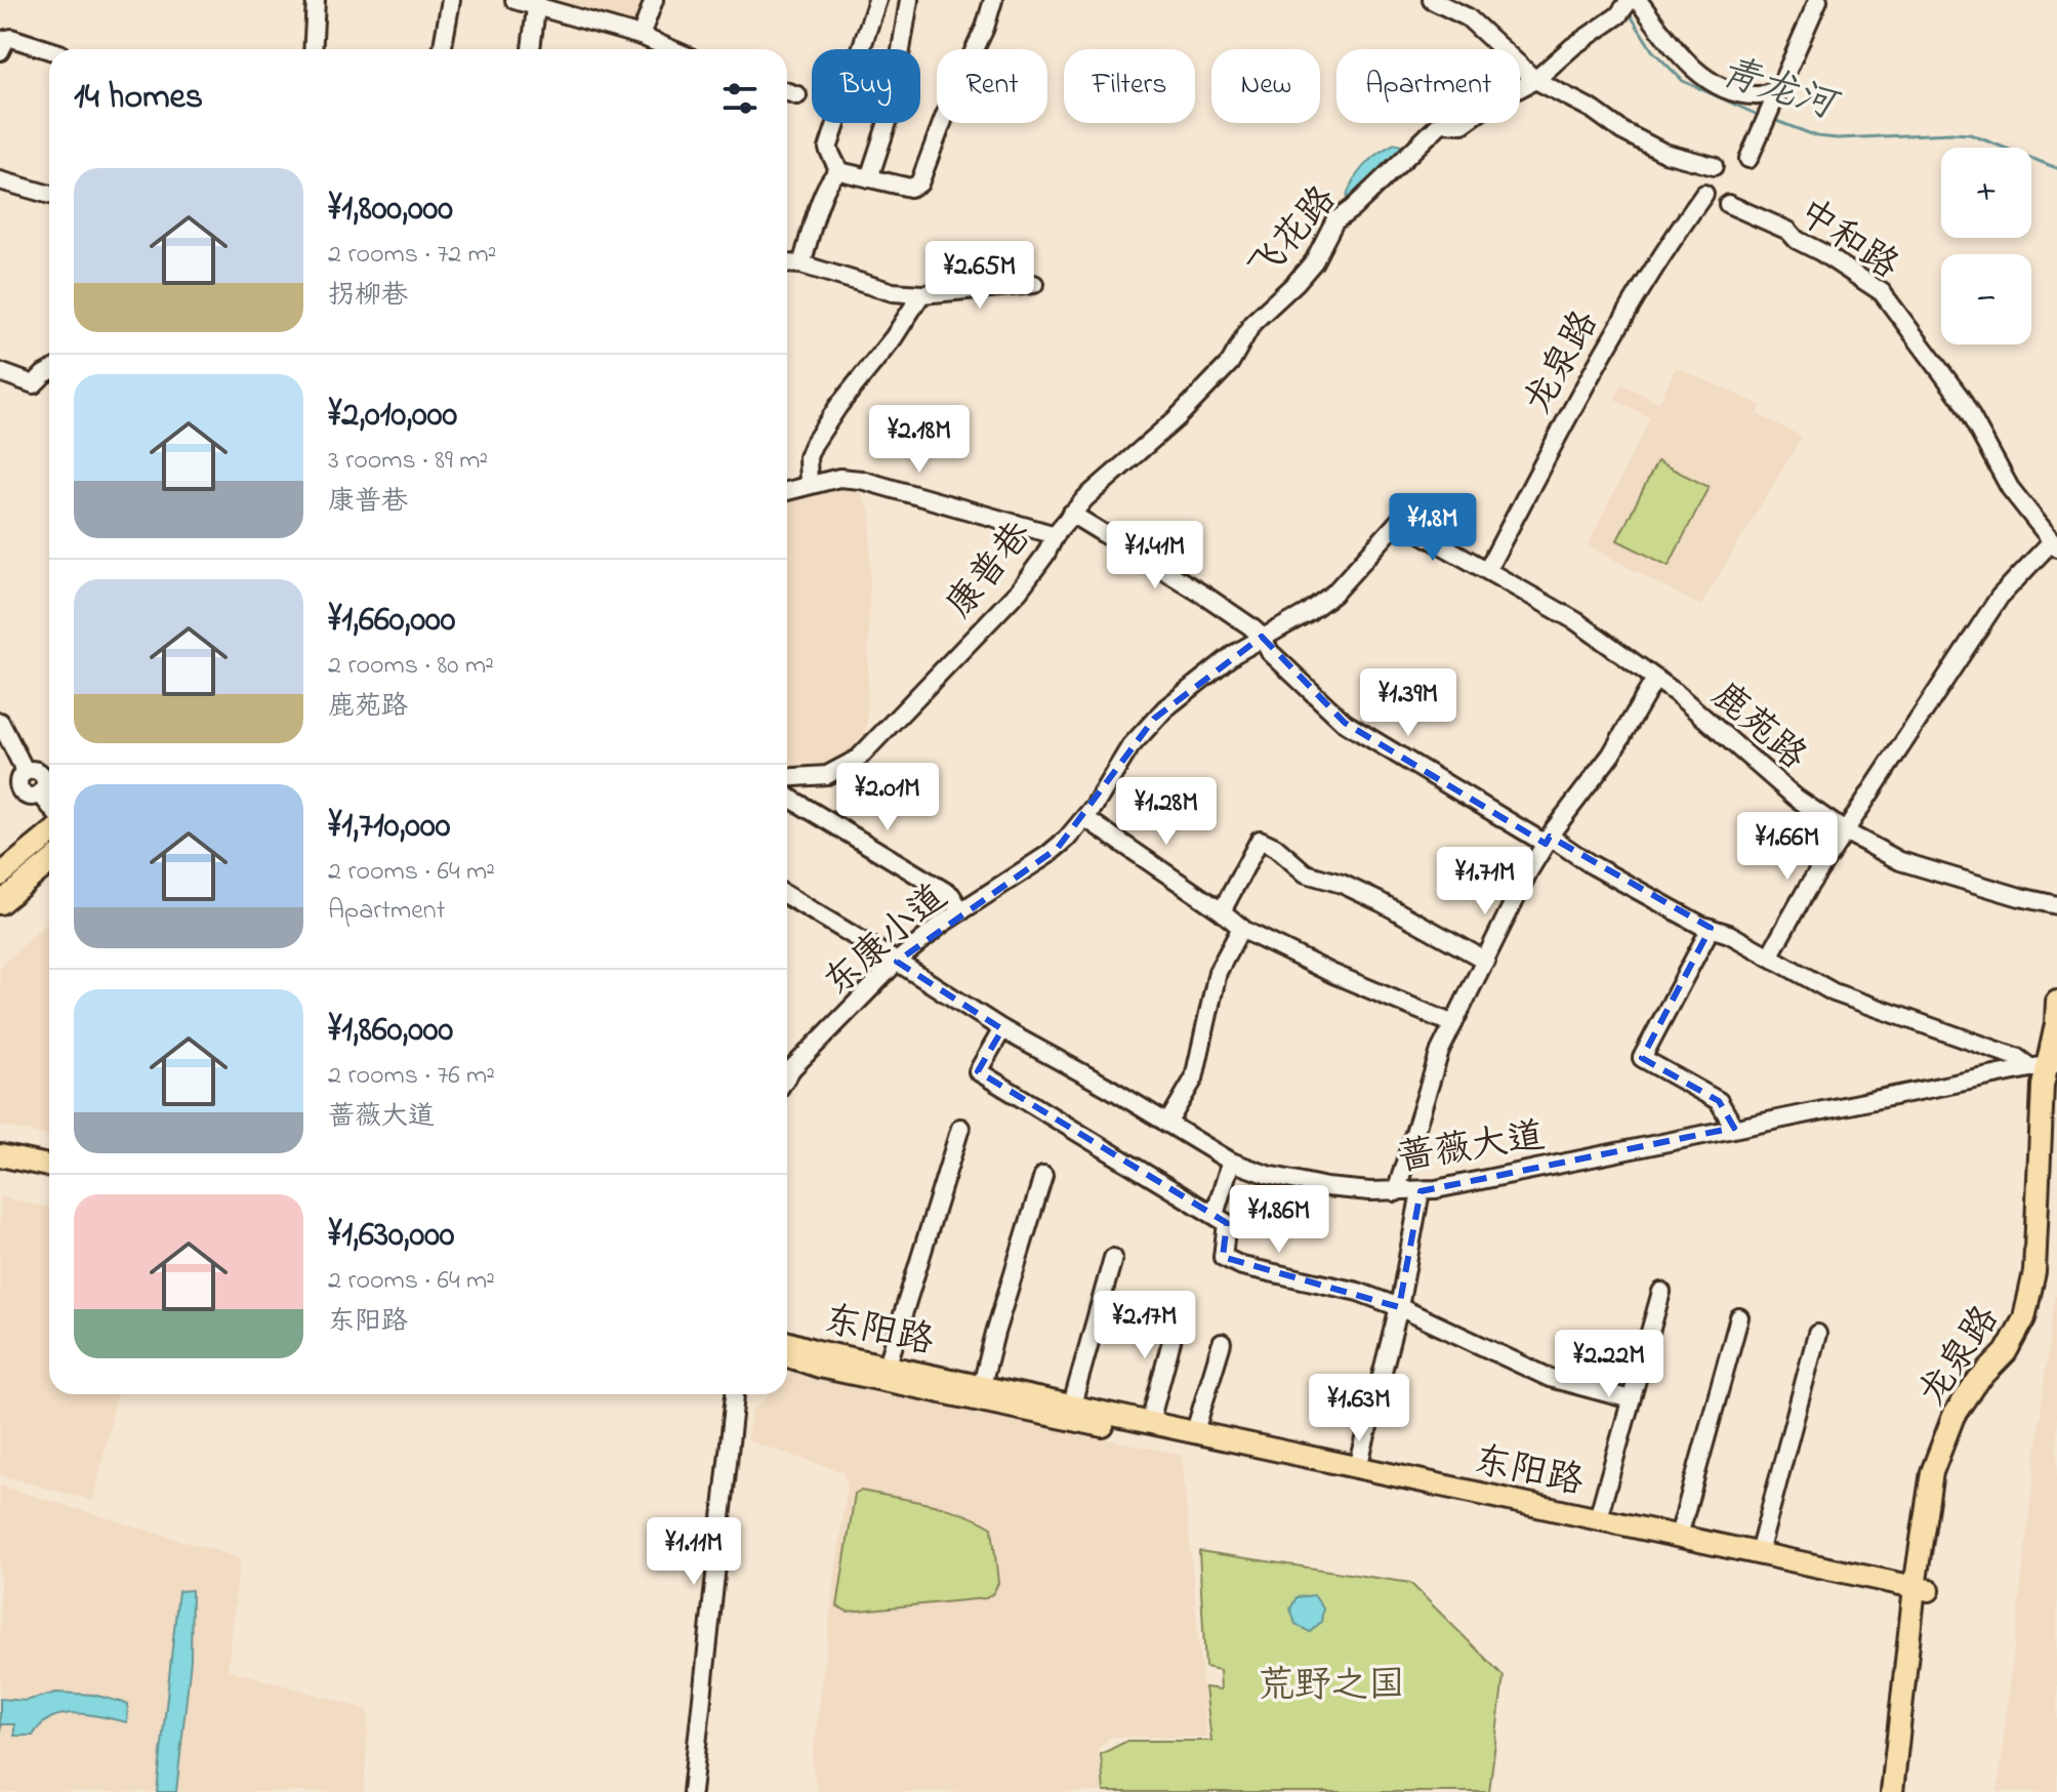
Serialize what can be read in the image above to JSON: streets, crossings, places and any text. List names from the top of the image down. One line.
{"streets":{"main road":["龙泉路","东阳路"],"street":["飞花路","中和路","康普巷","鹿苑路","东康小道","蔷薇大道"]},"crossings":[["飞花路","康普巷"],["龙泉路","鹿苑路"],["龙泉路","蔷薇大道"],["龙泉路","东阳路"],["鹿苑路","东康小道"],["东康小道","蔷薇大道"]],"water":["青龙河"],"parks":["荒野之国"],"page":{"chip":["Buy","Rent","Filters","New","Apartment"],"heading":"14 homes","map_buttons":["+","−"],"list":[{"name":"¥1,800,000","note":"2 rooms · 72 m² · 拐柳巷"},{"name":"¥2,010,000","note":"3 rooms · 89 m² · 康普巷"},{"name":"¥1,660,000","note":"2 rooms · 80 m² · 鹿苑路"},{"name":"¥1,710,000","note":"2 rooms · 64 m² · Apartment"},{"name":"¥1,860,000","note":"2 rooms · 76 m² · 蔷薇大道"},{"name":"¥1,630,000","note":"2 rooms · 64 m² · 东阳路"}],"price":["¥2.65M","¥2.18M","¥1.8M","¥1.41M","¥1.39M","¥2.01M","¥1.28M","¥1.66M","¥1.71M","¥1.86M","¥2.17M","¥2.22M","¥1.63M","¥1.11M"]}}
